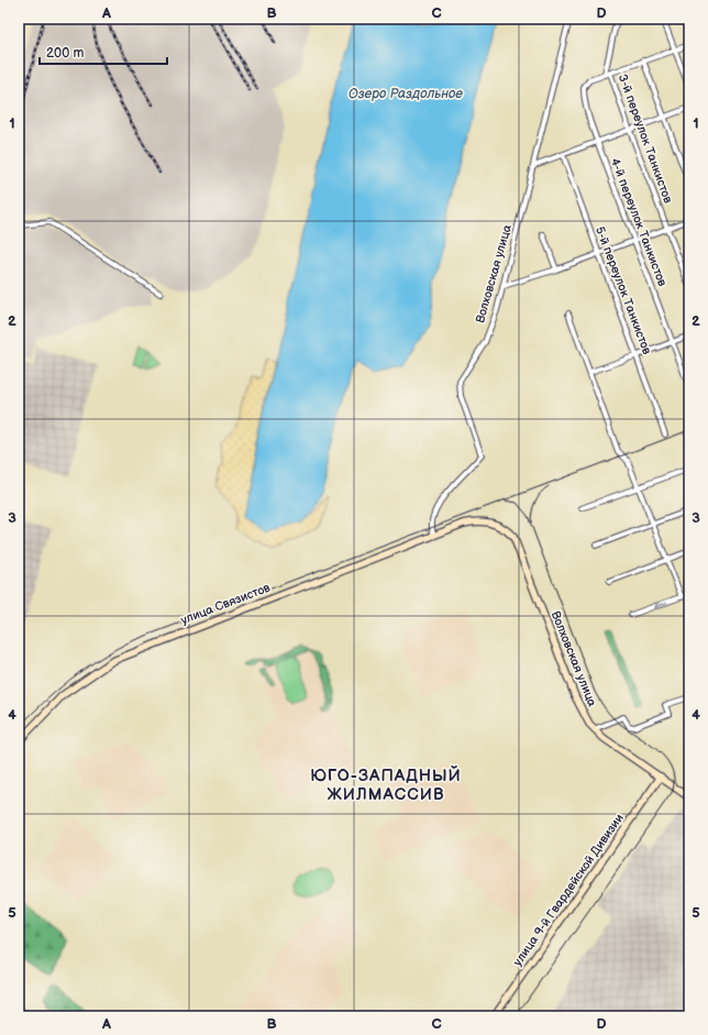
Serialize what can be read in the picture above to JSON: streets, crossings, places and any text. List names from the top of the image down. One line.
{"streets":{"main road":["Волховская улица","улица Связистов","улица 9-й Гвардейской Дивизии"],"street":["3-й переулок Танкистов","4-й переулок Танкистов","5-й переулок Танкистов"]},"crossings":[["Волховская улица","улица Связистов"],["Волховская улица","улица 9-й Гвардейской Дивизии"]],"districts":["ЮГО-ЗАПАДНЫЙ ЖИЛМАССИВ"],"water":["Озеро Раздольное"],"scale_bar":"200 m","grid":{"columns":["A","B","C","D"],"rows":["1","2","3","4","5"]}}
